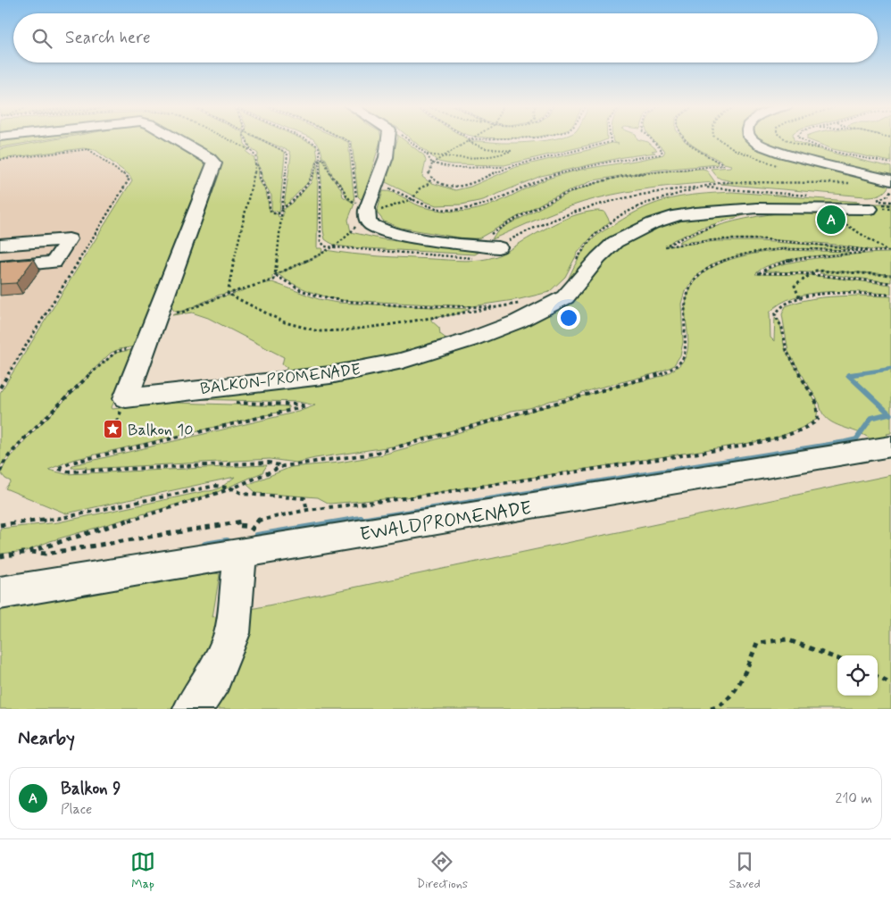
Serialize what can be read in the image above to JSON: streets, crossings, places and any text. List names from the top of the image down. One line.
{"streets":{"lane":["BALKON-PROMENADE","EWALDPROMENADE"]},"places":{"place":["Balkon 10"]},"page":{"search":"Search here","pins":"A","heading":"Nearby","list":[{"mark":"A","name":"Balkon 9","note":"Place","value":"210 m"}],"nav":["Map","Directions","Saved"]}}
